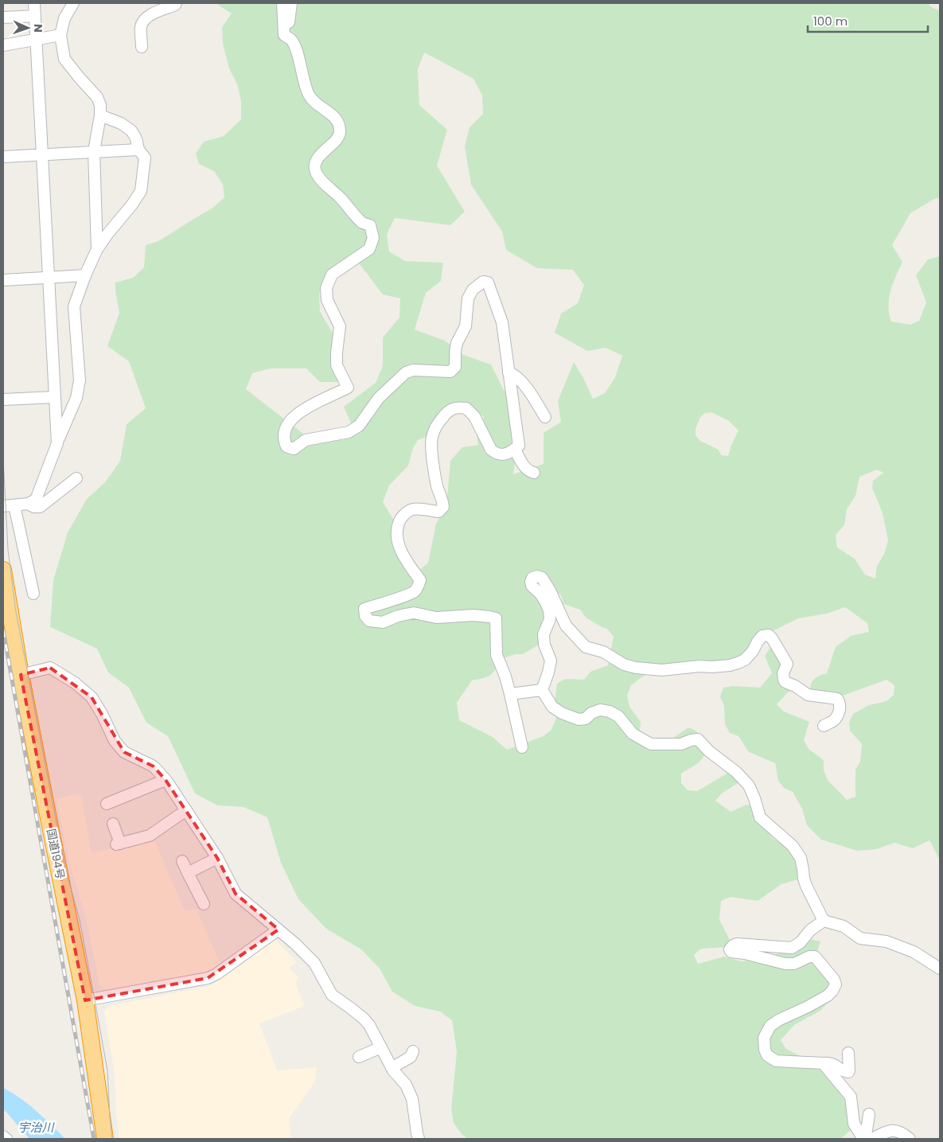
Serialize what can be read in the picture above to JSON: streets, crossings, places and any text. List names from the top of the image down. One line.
{"streets":{"highway":["国道194号"]},"water":["宇治川"],"scale_bar":"100 m","north":"right"}
